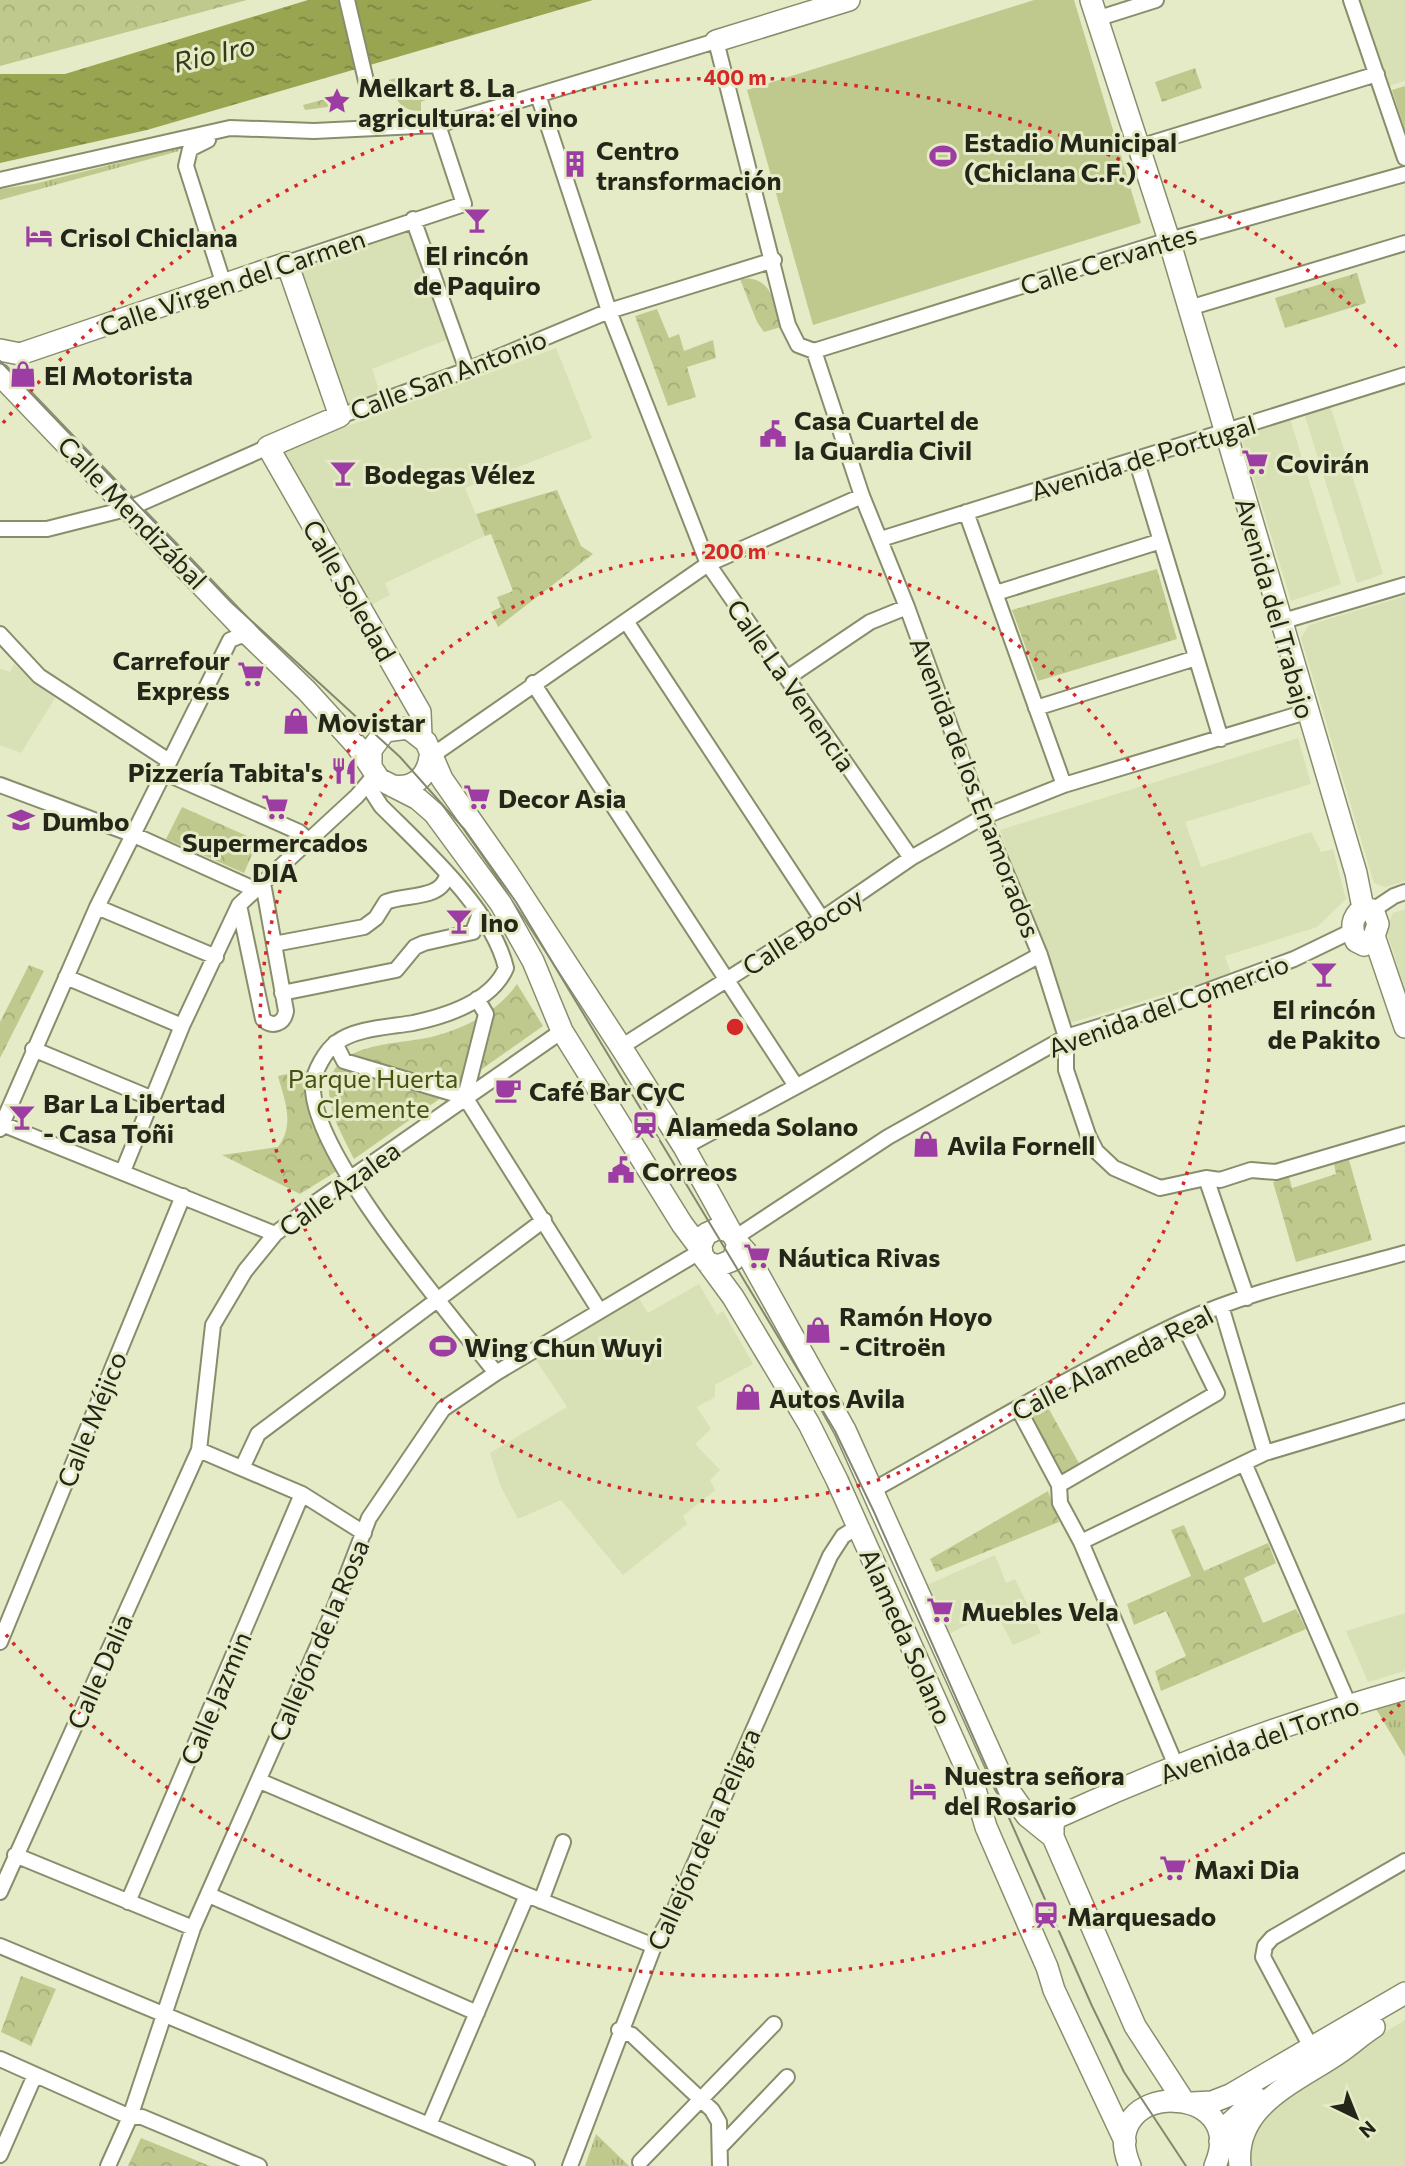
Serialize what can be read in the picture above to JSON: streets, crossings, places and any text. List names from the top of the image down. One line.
{"streets":{"main road":["Calle Virgen del Carmen","Calle San Antonio","Calle Mendizábal","Calle Soledad","Avenida del Trabajo","Alameda Solano","Avenida del Torno"],"street":["Calle Cervantes","Avenida de Portugal","Calle La Venencia","Avenida de los Enamorados","Calle Bocoy","Avenida del Comercio","Calle Azalea","Calle Alameda Real","Calle Méjico","Callejón de la Rosa","Calle Dalia","Calle Jazmin","Callejón de la Peligra"]},"crossings":[["Calle Cervantes","Avenida del Trabajo"],["Calle Cervantes","Avenida de los Enamorados"],["Calle San Antonio","Calle Mendizábal"],["Calle San Antonio","Calle Soledad"],["Calle San Antonio","Calle La Venencia"],["Avenida de Portugal","Avenida del Trabajo"],["Avenida de Portugal","Avenida de los Enamorados"],["Calle Mendizábal","Alameda Solano"],["Calle Soledad","Alameda Solano"],["Avenida del Trabajo","Calle Bocoy"],["Calle La Venencia","Calle Bocoy"],["Avenida de los Enamorados","Calle Bocoy"],["Avenida de los Enamorados","Avenida del Comercio"],["Calle Bocoy","Alameda Solano"],["Avenida del Comercio","Alameda Solano"],["Avenida del Comercio","Callejón de la Rosa"],["Calle Azalea","Alameda Solano"],["Calle Azalea","Calle Dalia"],["Calle Alameda Real","Alameda Solano"],["Alameda Solano","Callejón de la Rosa"],["Alameda Solano","Avenida del Torno"],["Alameda Solano","Callejón de la Peligra"]],"water":["Rio Iro"],"parks":["Parque Huerta Clemente"],"places":{"place":["Melkart 8. La agricultura: el vino"],"sports":["Estadio Municipal (Chiclana C.F.)","Wing Chun Wuyi"],"building":["Centro transformación"],"bar":["El rincón de Paquiro","Bodegas Vélez","Ino","El rincón de Pakito","Bar La Libertad - Casa Toñi"],"hotel":["Crisol Chiclana","Nuestra señora del Rosario"],"shop":["El Motorista","Movistar","Avila Fornell","Ramón Hoyo - Citroën","Autos Avila"],"public building":["Casa Cuartel de la Guardia Civil","Correos"],"supermarket":["Covirán","Carrefour Express","Decor Asia","Supermercados DIA","Náutica Rivas","Muebles Vela","Maxi Dia"],"restaurant":["Pizzería Tabita's"],"school or university":["Dumbo"],"cafe":["Café Bar CyC"],"station":["Alameda Solano","Marquesado"]},"north":"bottom right","rings":["400 m","200 m"]}
